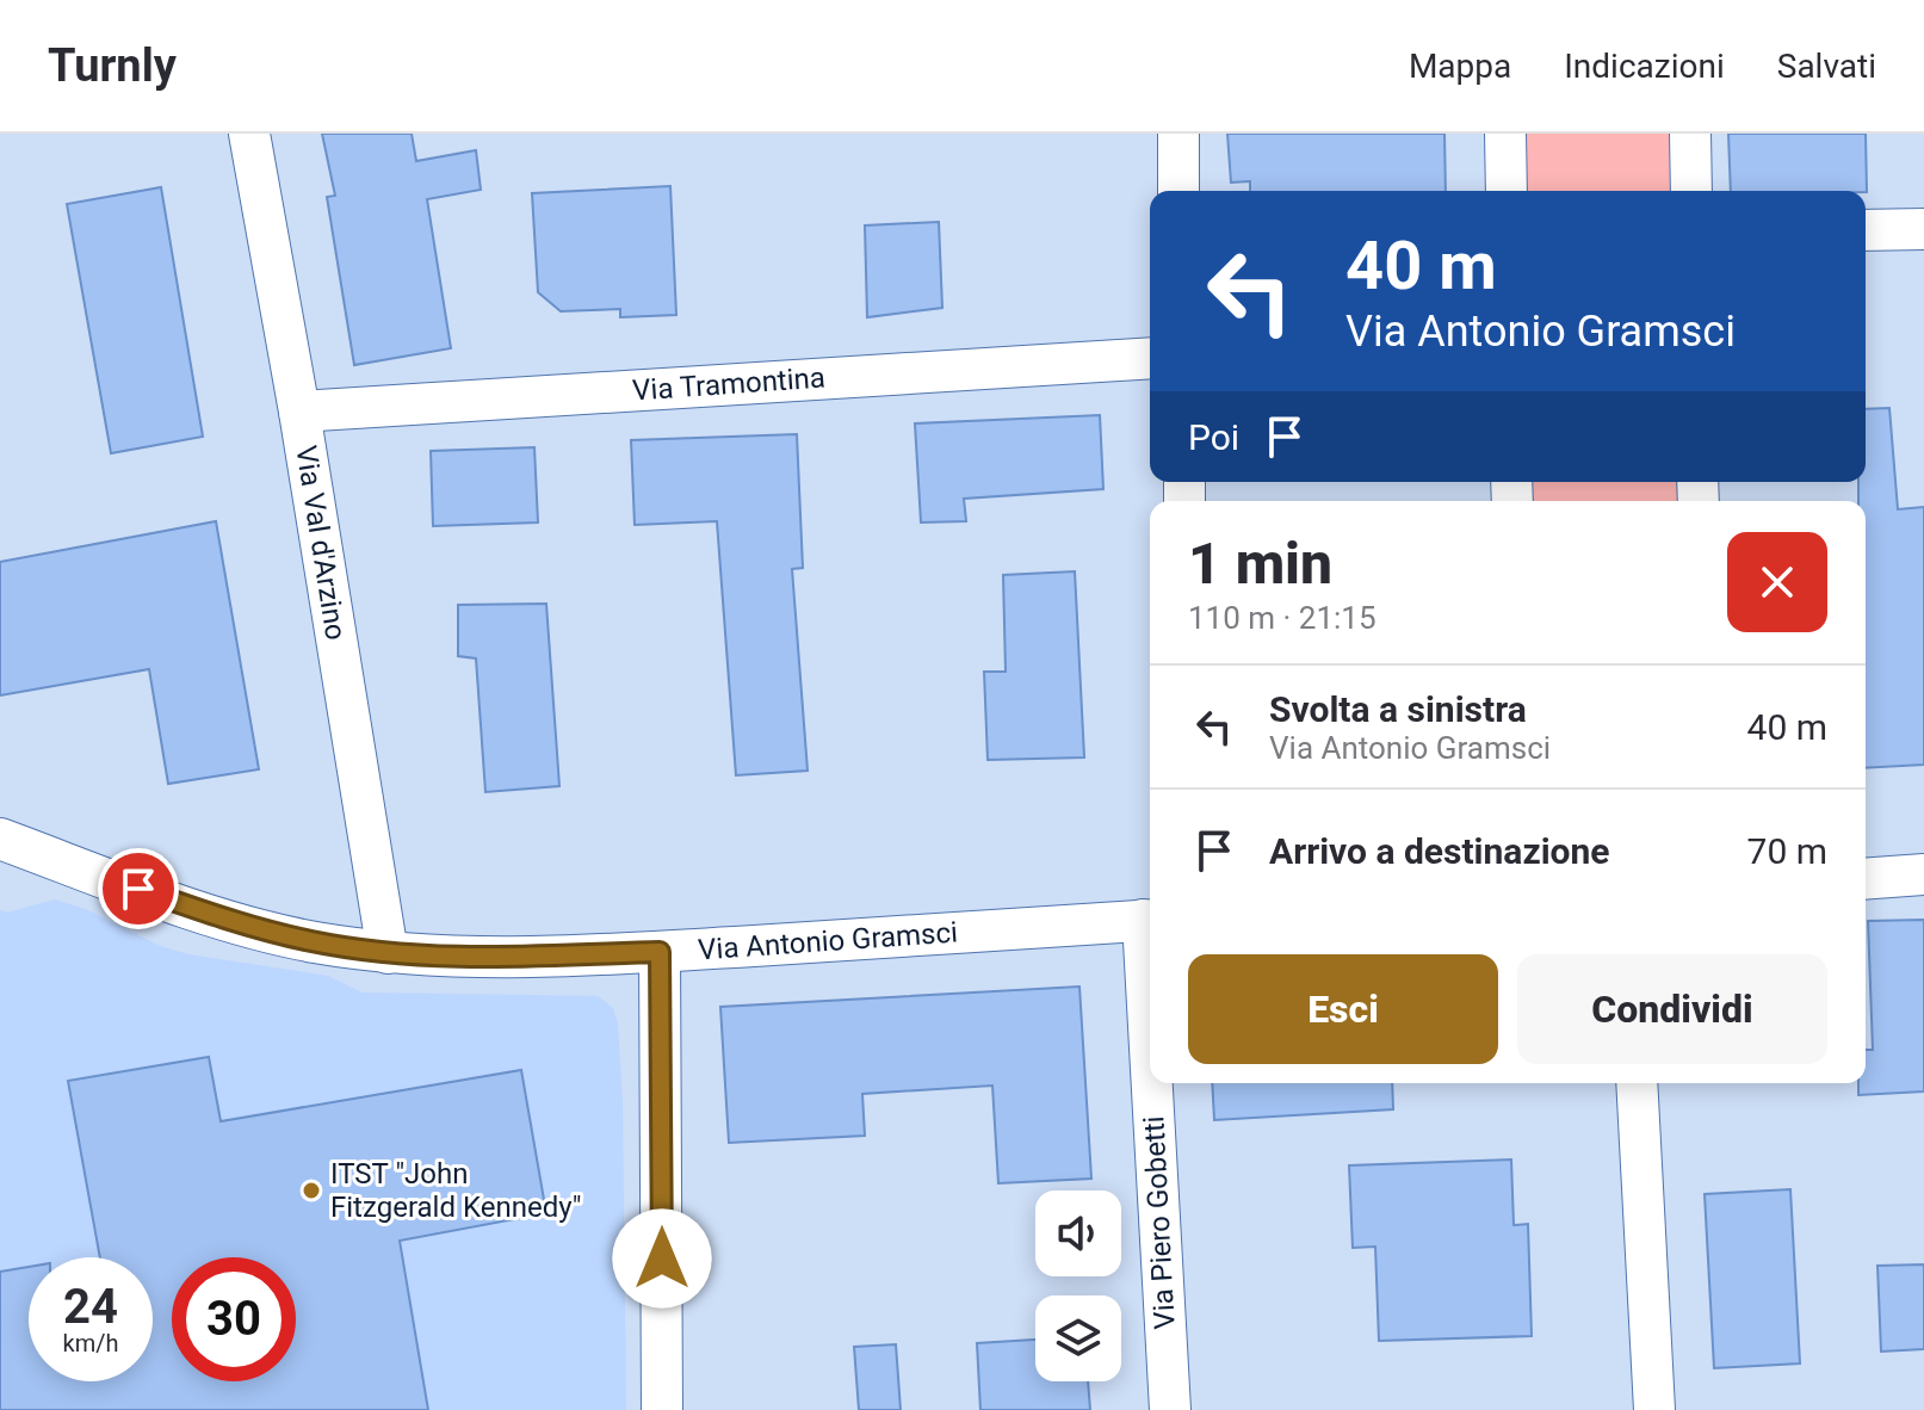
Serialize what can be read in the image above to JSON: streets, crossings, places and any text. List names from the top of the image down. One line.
{"streets":{"street":["Via Tramontina","Via Val d'Arzino","Via Antonio Gramsci","Via Piero Gobetti"]},"crossings":[["Via Tramontina","Via Val d'Arzino"],["Via Val d'Arzino","Via Antonio Gramsci"]],"places":["ITST \"John Fitzgerald Kennedy\""],"page":{"header":"Turnly","nav":["Mappa","Indicazioni","Salvati"],"turn":["40 m","Via Antonio Gramsci"],"then":"Poi","heading":["1 min","110 m · 21:15"],"list":[{"name":"Svolta a sinistra","note":"Via Antonio Gramsci","value":"40 m"},{"name":"Arrivo a destinazione","value":"70 m"}],"buttons":["Esci","Condividi"],"speed":"24 km/h","limit":"30"}}
